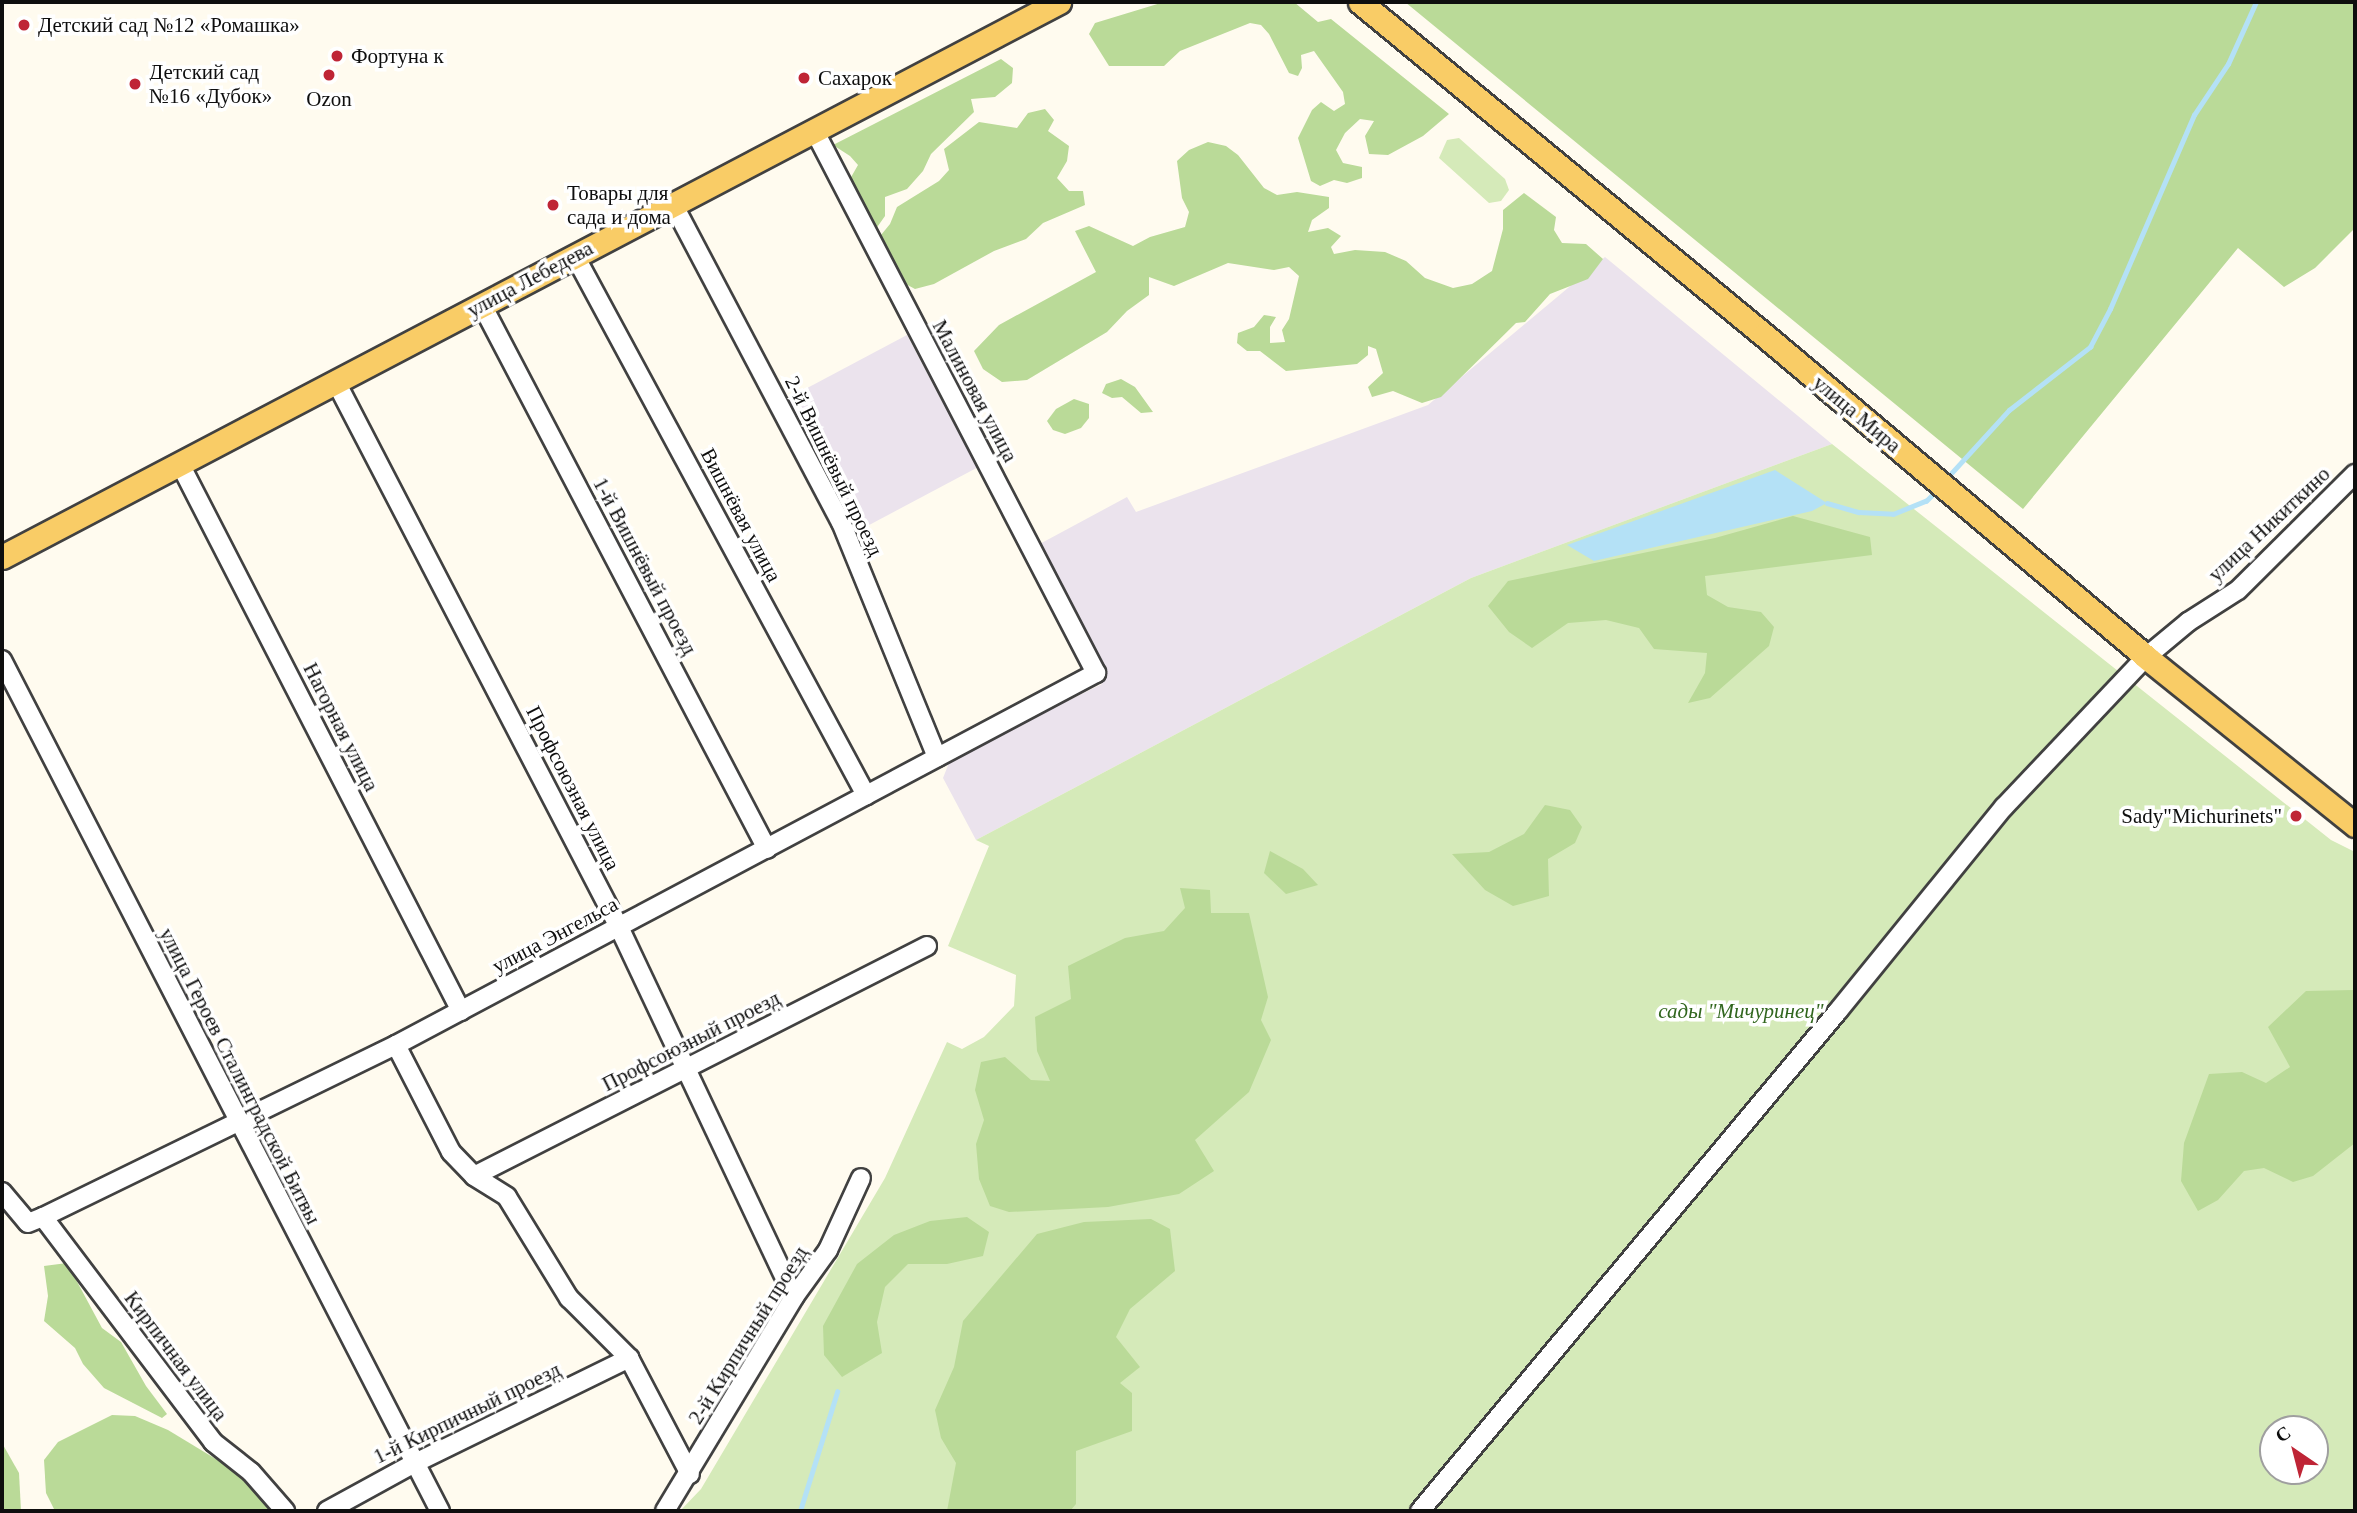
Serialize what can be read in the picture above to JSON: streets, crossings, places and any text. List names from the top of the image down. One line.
{"streets":{"main road":["улица Лебедева","улица Мира"],"street":["Малиновая улица","2-й Вишнёвый проезд","Вишнёвая улица","улица Никиткино","1-й Вишнёвый проезд","Нагорная улица","Профсоюзная улица","улица Энгельса","Профсоюзный проезд","улица Героев Сталинградской Битвы","2-й Кирпичный проезд","Кирпичная улица","1-й Кирпичный проезд"]},"crossings":[["улица Лебедева","Малиновая улица"],["улица Лебедева","2-й Вишнёвый проезд"],["улица Лебедева","Вишнёвая улица"],["улица Лебедева","1-й Вишнёвый проезд"],["улица Лебедева","Нагорная улица"],["улица Лебедева","Профсоюзная улица"],["Малиновая улица","улица Энгельса"],["улица Мира","улица Никиткино"],["2-й Вишнёвый проезд","улица Энгельса"],["Вишнёвая улица","улица Энгельса"],["1-й Вишнёвый проезд","улица Энгельса"],["Нагорная улица","улица Энгельса"],["Профсоюзная улица","улица Энгельса"],["Профсоюзная улица","Профсоюзный проезд"],["Профсоюзная улица","2-й Кирпичный проезд"],["улица Энгельса","улица Героев Сталинградской Битвы"],["улица Энгельса","Кирпичная улица"],["улица Героев Сталинградской Битвы","1-й Кирпичный проезд"]],"parks":["сады \"Мичуринец\""],"places":["Детский сад №12 «Ромашка»","Фортуна к","Ozon","Сахарок","Детский сад №16 «Дубок»","Товары для сада и дома","Sady\"Michurinets\""],"north":"top left"}
